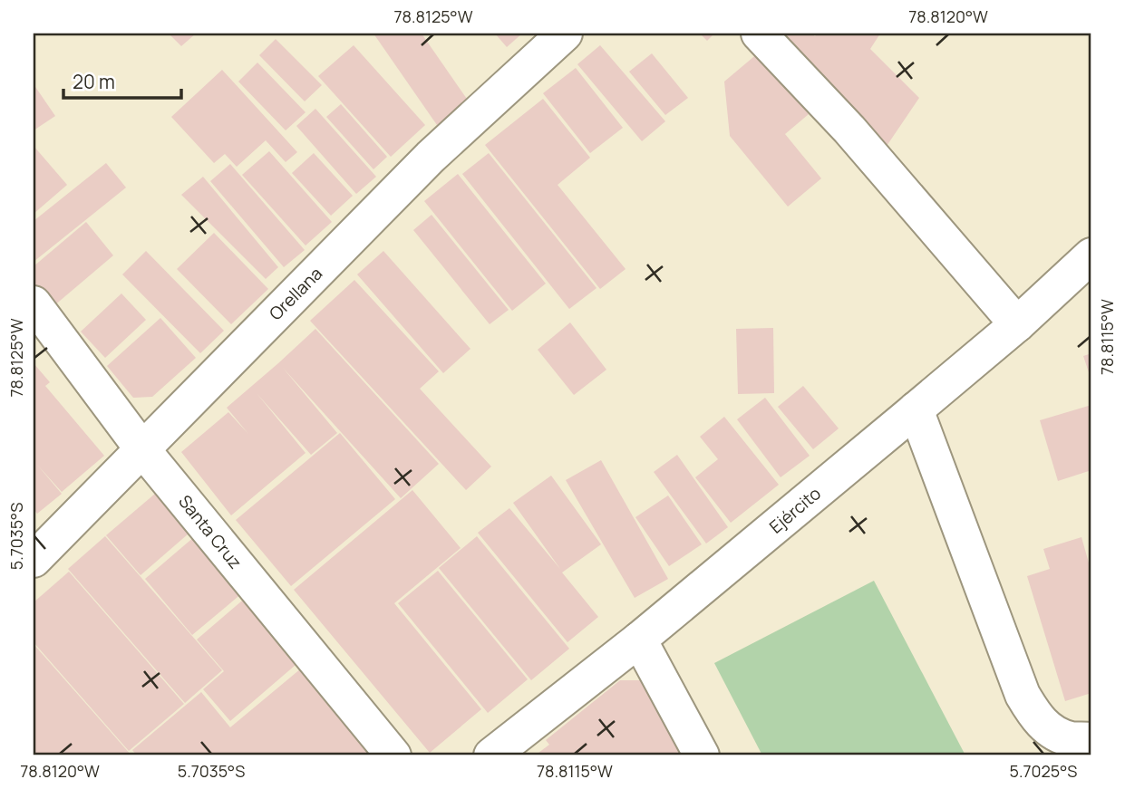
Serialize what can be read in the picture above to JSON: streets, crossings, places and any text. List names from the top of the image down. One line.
{"streets":{"street":["Orellana","Ejército","Santa Cruz"]},"crossings":[["Orellana","Santa Cruz"]],"scale_bar":"20 m","coordinates":["78.8125°W","78.8120°W","78.8115°W","5.7035°S","5.7025°S"]}
